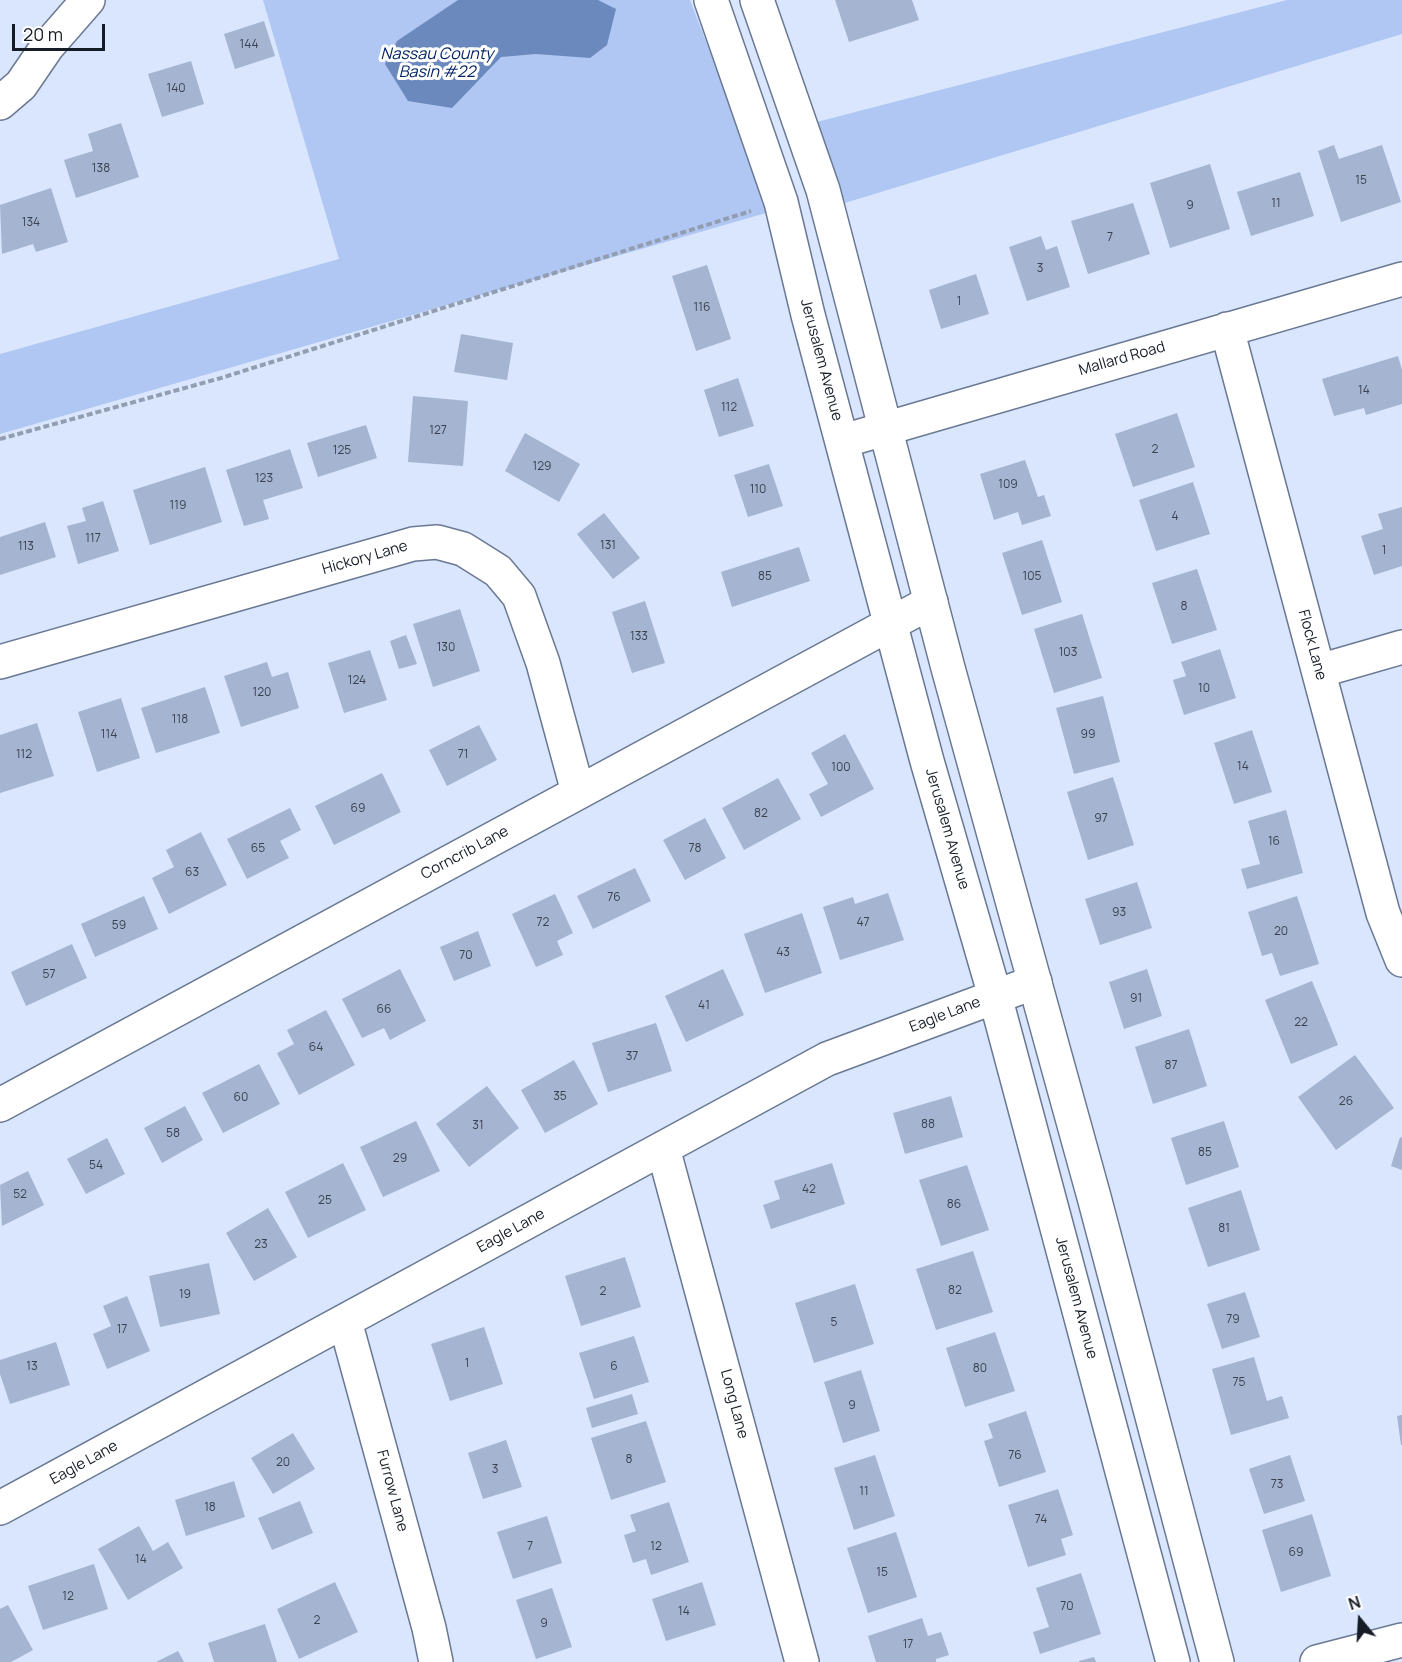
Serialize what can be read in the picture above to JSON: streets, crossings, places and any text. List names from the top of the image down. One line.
{"streets":{"street":["Mallard Road","Jerusalem Avenue","Hickory Lane","Flock Lane","Corncrib Lane","Eagle Lane","Long Lane","Furrow Lane"]},"crossings":[["Mallard Road","Jerusalem Avenue"],["Mallard Road","Flock Lane"],["Jerusalem Avenue","Corncrib Lane"],["Jerusalem Avenue","Eagle Lane"],["Hickory Lane","Corncrib Lane"],["Eagle Lane","Long Lane"],["Eagle Lane","Furrow Lane"]],"water":["Nassau County Basin #22"],"house_numbers":["144","140","138","15","11","9","134","7","3","1","116","14","112","127","2","125","129","123","109","110","119","4","117","131","113","1","85","105","8","133","130","103","124","10","120","118","114","99","112","71","14","100","69","82","97","16","65","78","63","76","93","72","47","59","20","43","70","57","91","41","66","22","64","37","87","35","60","26","88","31","58","85","29","54","42","52","25","86","81","23","82","2","19","79","5","17","1","13","6","80","75","9","76","8","20","3","73","11","18","74","7","12","69","14","15","12","70","14","2","9","17"],"scale_bar":"20 m","north":"top"}
